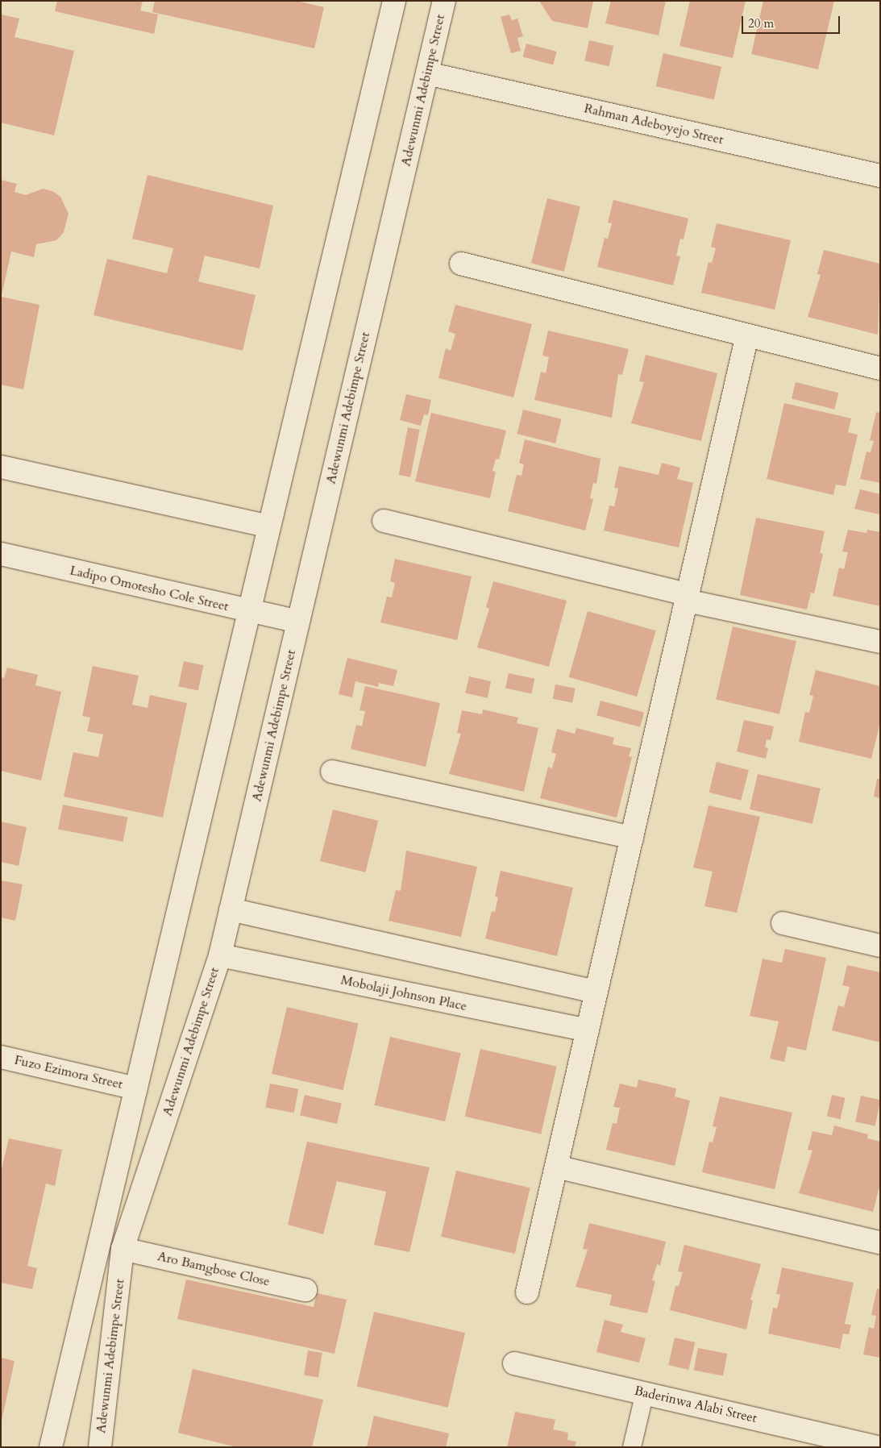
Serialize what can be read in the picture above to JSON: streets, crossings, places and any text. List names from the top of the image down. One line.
{"streets":{"street":["Adewunmi Adebimpe Street","Rahman Adeboyejo Street","Ladipo Omotesho Cole Street","Mobolaji Johnson Place","Fuzo Ezimora Street","Aro Bamgbose Close","Baderinwa Alabi Street"]},"crossings":[["Adewunmi Adebimpe Street","Rahman Adeboyejo Street"],["Adewunmi Adebimpe Street","Ladipo Omotesho Cole Street"],["Adewunmi Adebimpe Street","Mobolaji Johnson Place"],["Adewunmi Adebimpe Street","Aro Bamgbose Close"]],"scale_bar":"20 m"}
